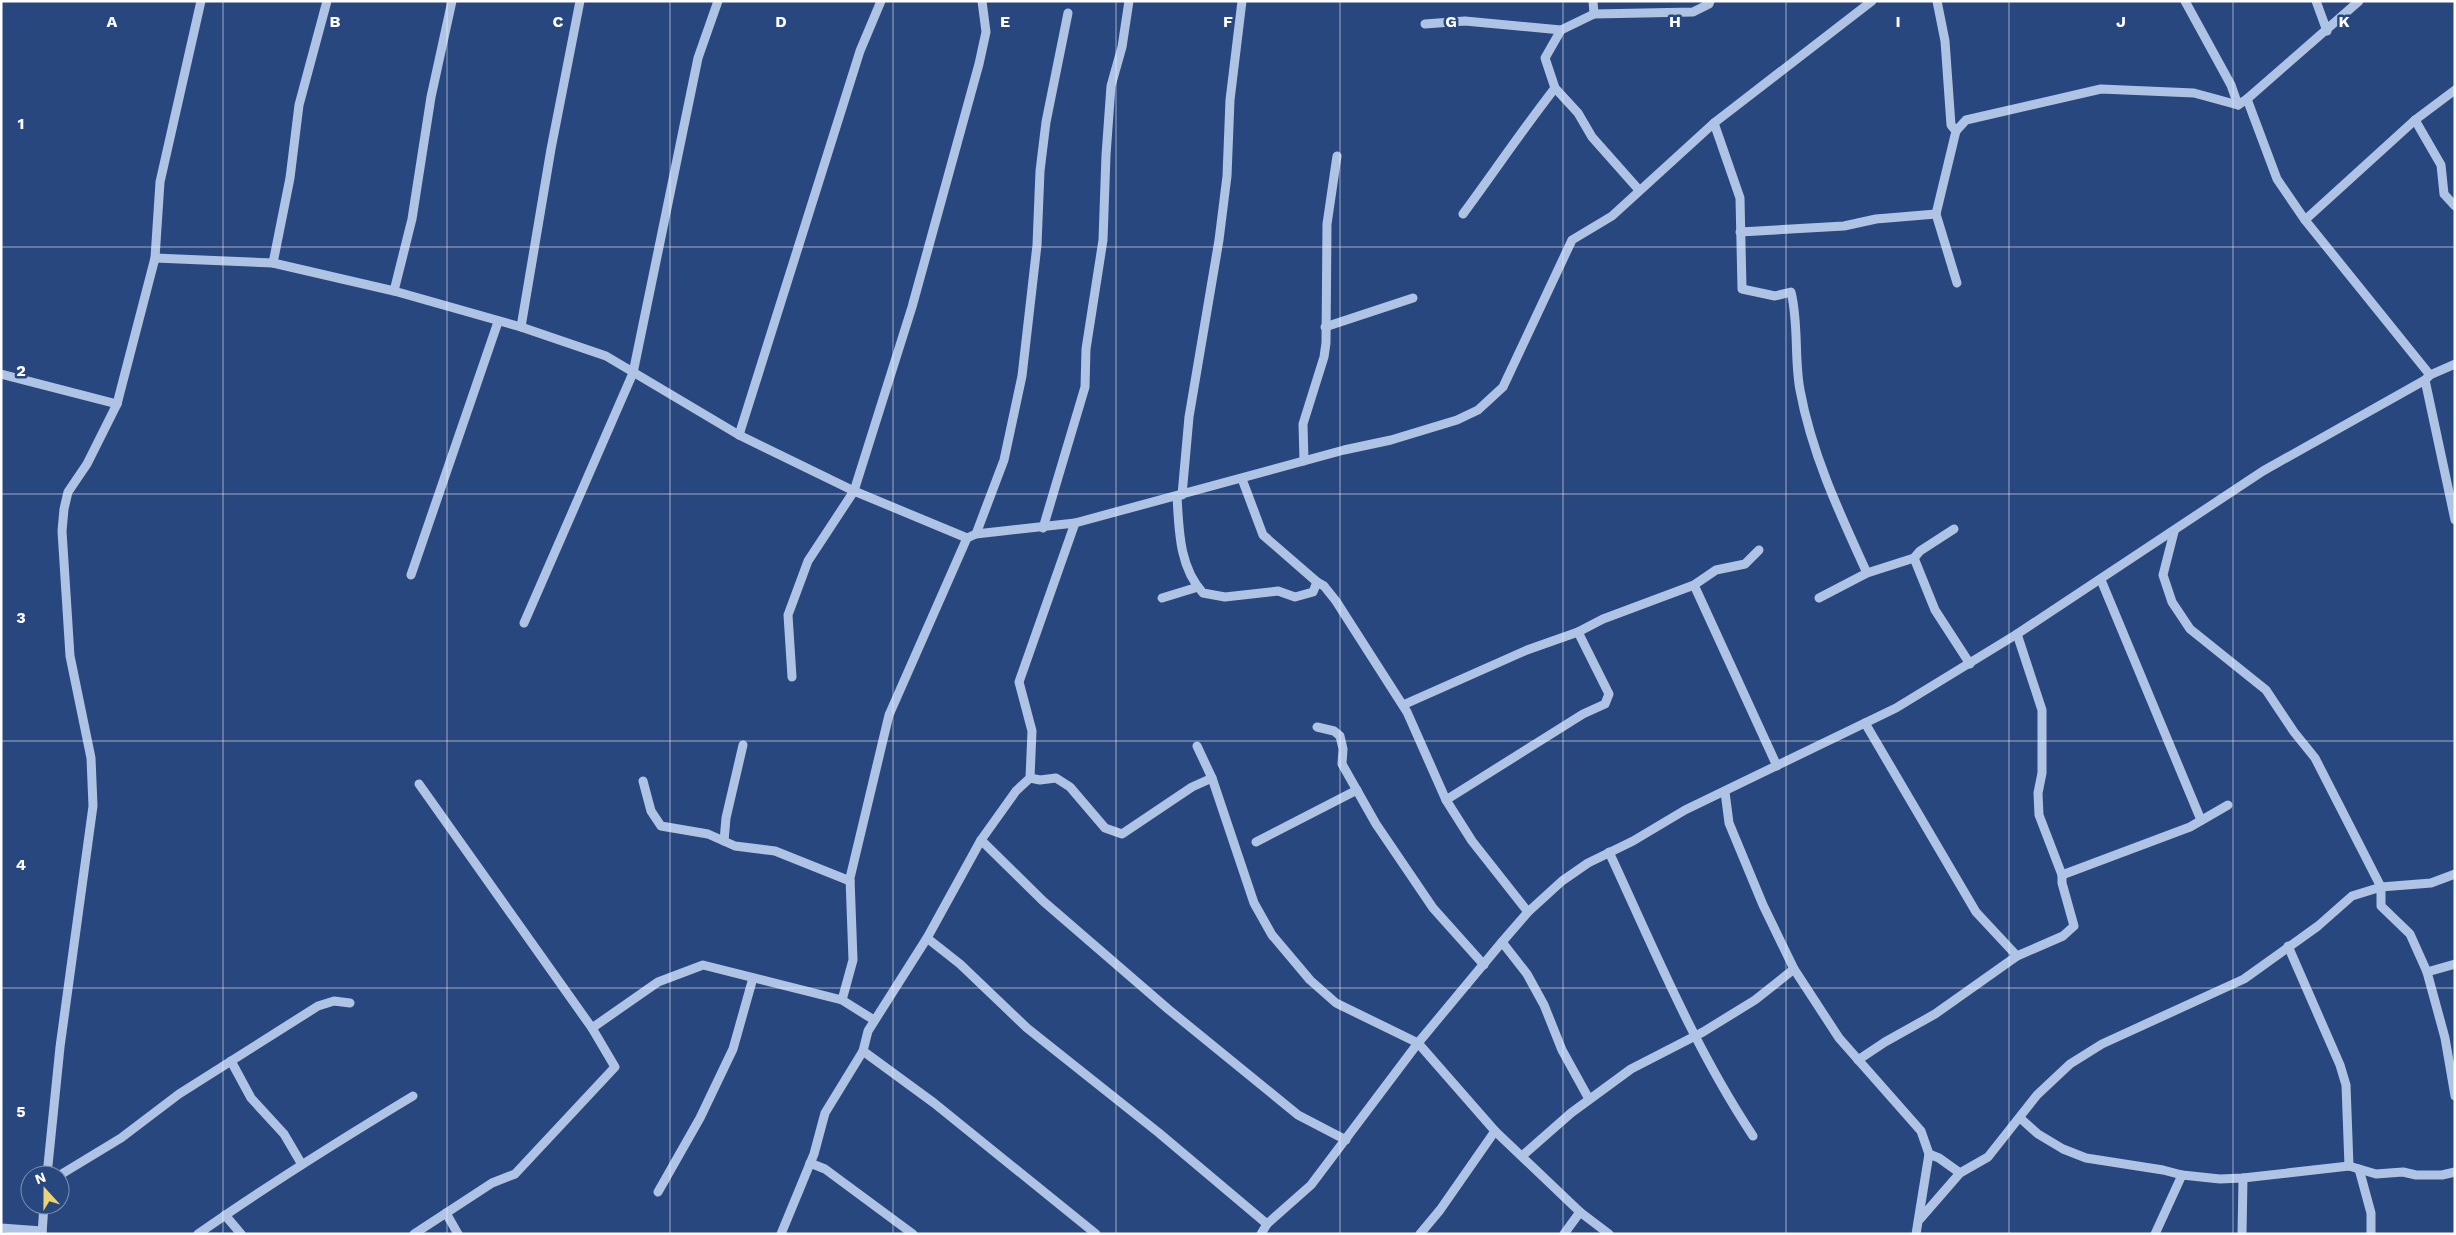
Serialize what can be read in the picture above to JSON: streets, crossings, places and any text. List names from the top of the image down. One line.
{"north":"top","grid":{"columns":["A","B","C","D","E","F","G","H","I","J","K"],"rows":["1","2","3","4","5"]}}
